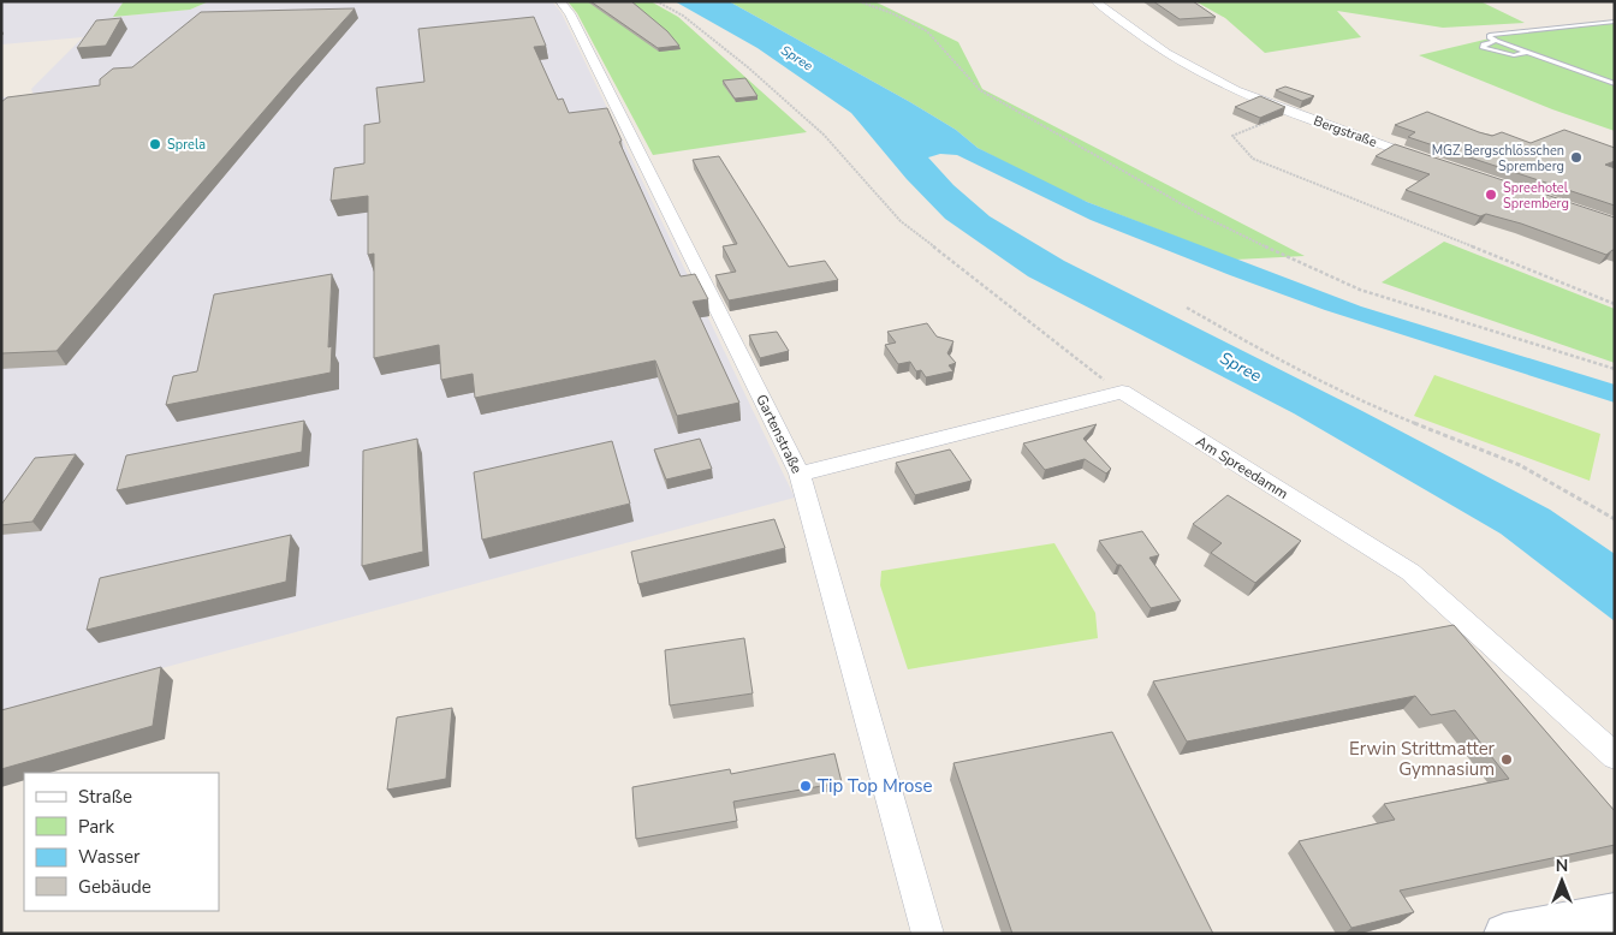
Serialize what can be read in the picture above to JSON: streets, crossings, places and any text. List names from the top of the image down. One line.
{"streets":{"street":["Bergstraße","Gartenstraße","Am Spreedamm"]},"water":["Spree"],"places":["Sprela","MGZ Bergschlösschen Spremberg","Spreehotel Spremberg","Erwin Strittmatter Gymnasium","Tip Top Mrose"],"legend":["Straße","Park","Wasser","Gebäude"],"north":"top"}
